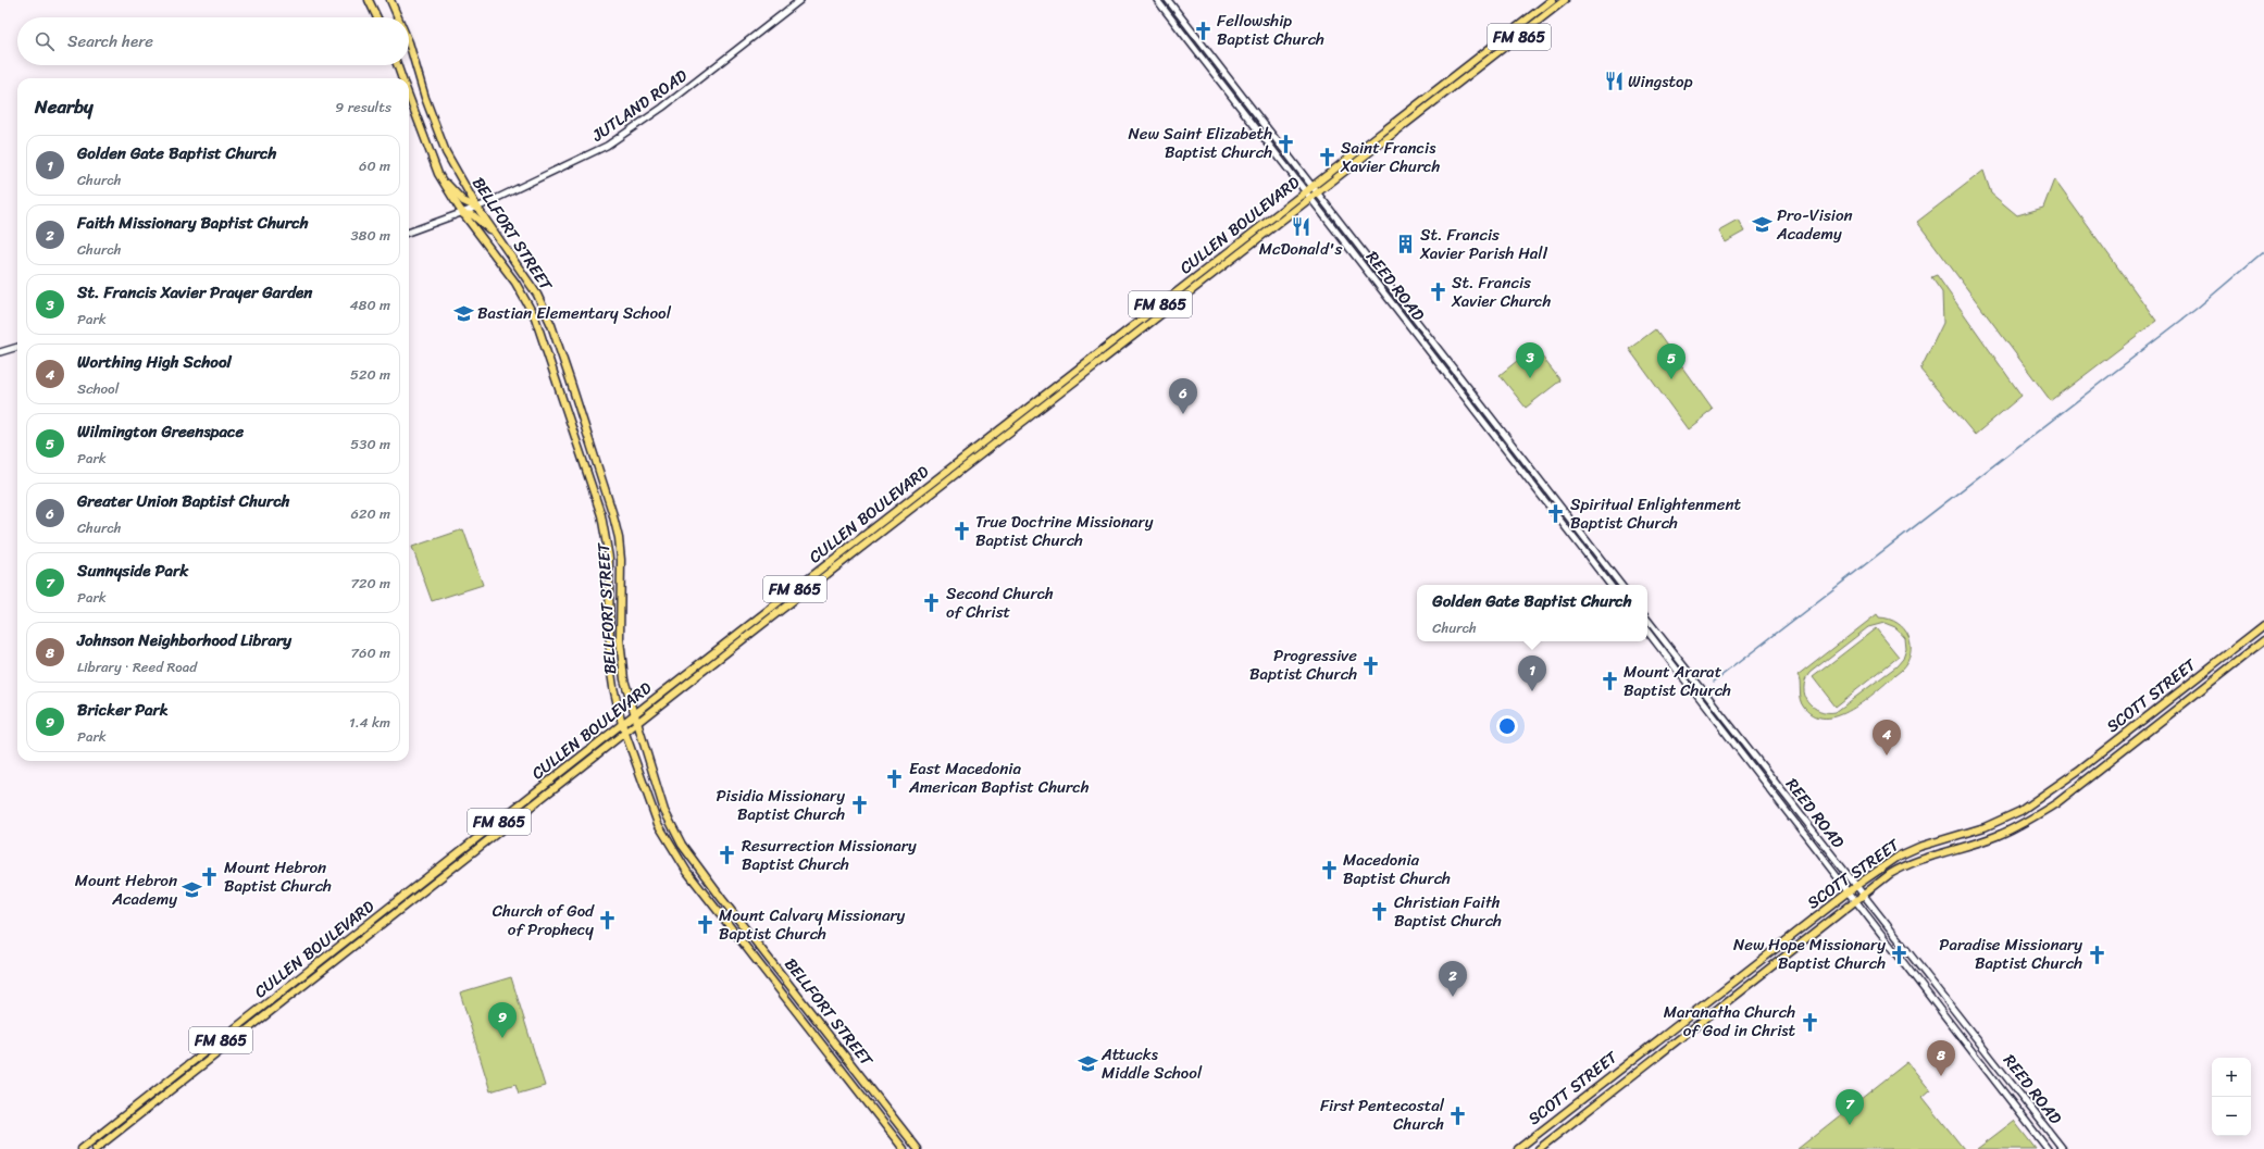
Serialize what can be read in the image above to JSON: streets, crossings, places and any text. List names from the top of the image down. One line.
{"streets":{"main road":["FM 865","CULLEN BOULEVARD","BELLFORT STREET","SCOTT STREET"],"street":["JUTLAND ROAD","REED ROAD"]},"crossings":[["JUTLAND ROAD","BELLFORT STREET"],["CULLEN BOULEVARD","BELLFORT STREET"],["CULLEN BOULEVARD","REED ROAD"],["REED ROAD","SCOTT STREET"]],"places":{"church":["Fellowship Baptist Church","New Saint Elizabeth Baptist Church","Saint Francis Xavier Church","St. Francis Xavier Church","Spiritual Enlightenment Baptist Church","True Doctrine Missionary Baptist Church","Second Church of Christ","Progressive Baptist Church","Mount Ararat Baptist Church","East Macedonia American Baptist Church","Pisidia Missionary Baptist Church","Resurrection Missionary Baptist Church","Macedonia Baptist Church","Mount Hebron Baptist Church","Christian Faith Baptist Church","Church of God of Prophecy","Mount Calvary Missionary Baptist Church","New Hope Missionary Baptist Church","Paradise Missionary Baptist Church","Maranatha Church of God in Christ","First Pentecostal Church"],"restaurant":["Wingstop","McDonald's"],"school or university":["Pro-Vision Academy","Bastian Elementary School","Mount Hebron Academy","Attucks Middle School"],"building":["St. Francis Xavier Parish Hall"]},"page":{"search":"Search here","heading":["Nearby","9 results"],"list":[{"mark":"1","name":"Golden Gate Baptist Church","note":"Church","value":"60 m"},{"mark":"2","name":"Faith Missionary Baptist Church","note":"Church","value":"380 m"},{"mark":"3","name":"St. Francis Xavier Prayer Garden","note":"Park","value":"480 m"},{"mark":"4","name":"Worthing High School","note":"School","value":"520 m"},{"mark":"5","name":"Wilmington Greenspace","note":"Park","value":"530 m"},{"mark":"6","name":"Greater Union Baptist Church","note":"Church","value":"620 m"},{"mark":"7","name":"Sunnyside Park","note":"Park","value":"720 m"},{"mark":"8","name":"Johnson Neighborhood Library","note":"Library · Reed Road","value":"760 m"},{"mark":"9","name":"Bricker Park","note":"Park","value":"1.4 km"}],"pins":["3","5","6","1","4","2","9","8","7"],"popup":["Golden Gate Baptist Church","Church"],"map_buttons":["+","−"]}}
